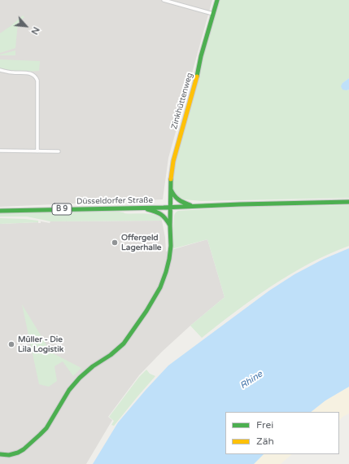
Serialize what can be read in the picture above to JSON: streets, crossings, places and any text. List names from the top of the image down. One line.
{"streets":{"street":["Zinkhüttenweg","Düsseldorfer Straße","B 9"]},"crossings":[["Zinkhüttenweg","Düsseldorfer Straße"],["Zinkhüttenweg","B 9"],["Düsseldorfer Straße","B 9"]],"water":["Rhine"],"places":["Offergeld Lagerhalle","Müller - Die Lila Logistik"],"legend":["Frei","Zäh"],"north":"bottom right"}
